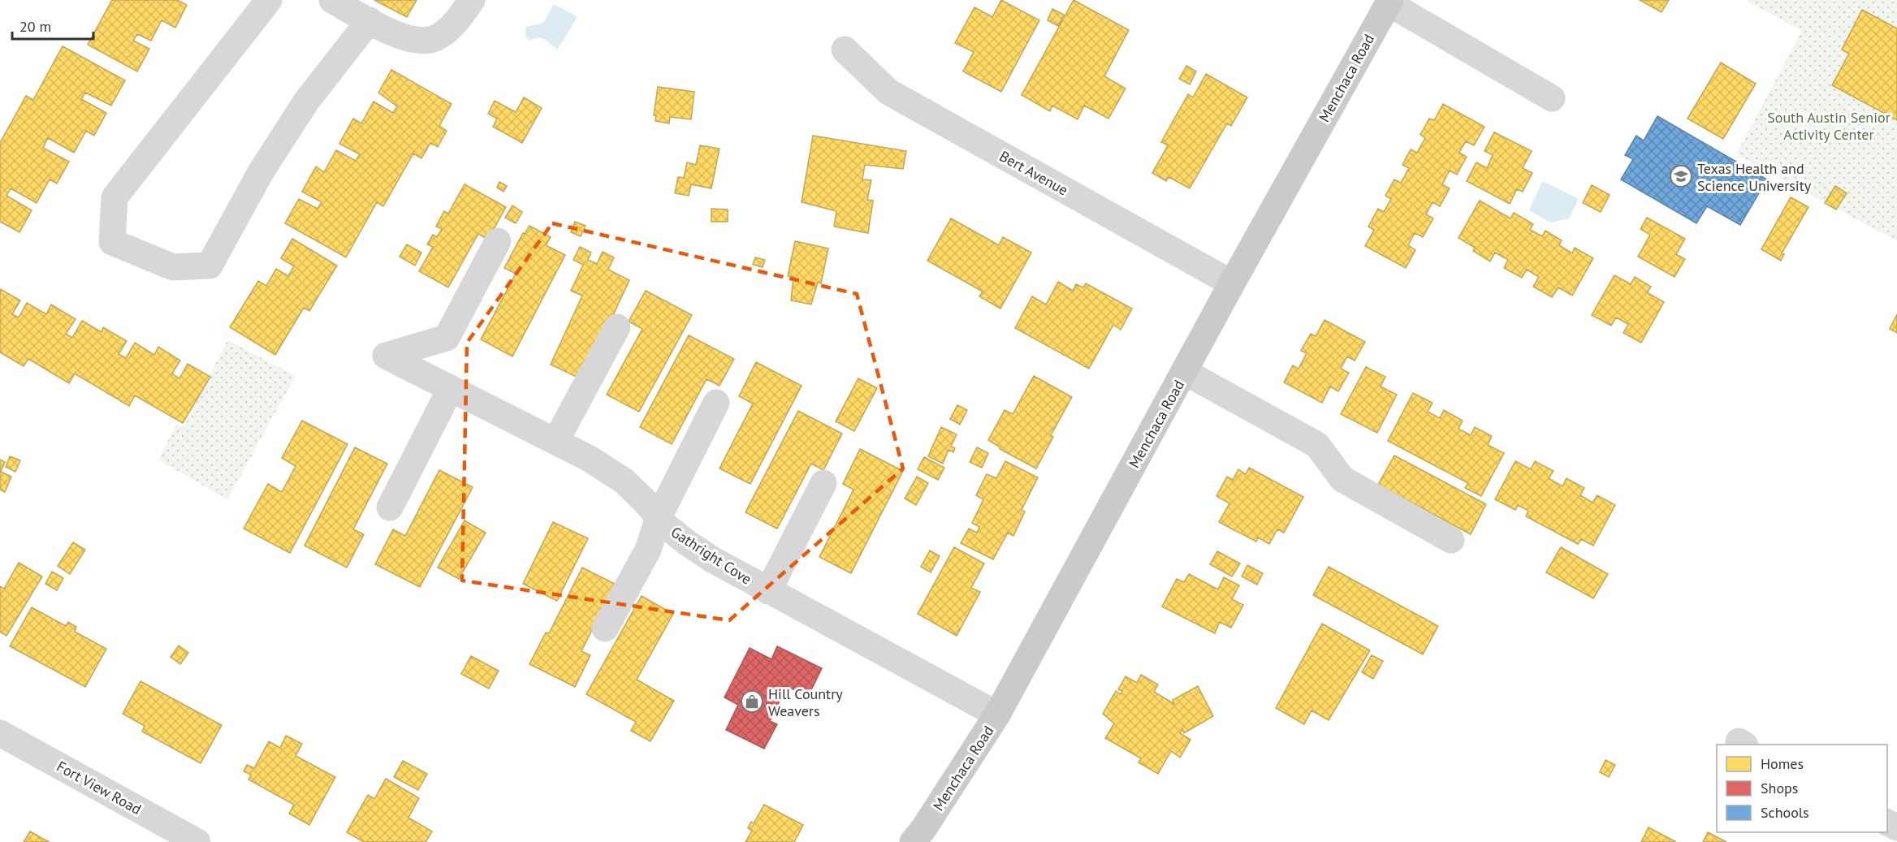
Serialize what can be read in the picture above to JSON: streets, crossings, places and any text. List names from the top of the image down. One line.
{"streets":{"main road":["Menchaca Road"],"street":["Bert Avenue","Gathright Cove","Fort View Road"]},"crossings":[["Menchaca Road","Bert Avenue"],["Menchaca Road","Gathright Cove"]],"parks":["South Austin Senior Activity Center"],"places":{"school or university":["Texas Health and Science University"],"shop":["Hill Country Weavers"]},"legend":["Homes","Shops","Schools"],"scale_bar":"20 m"}
